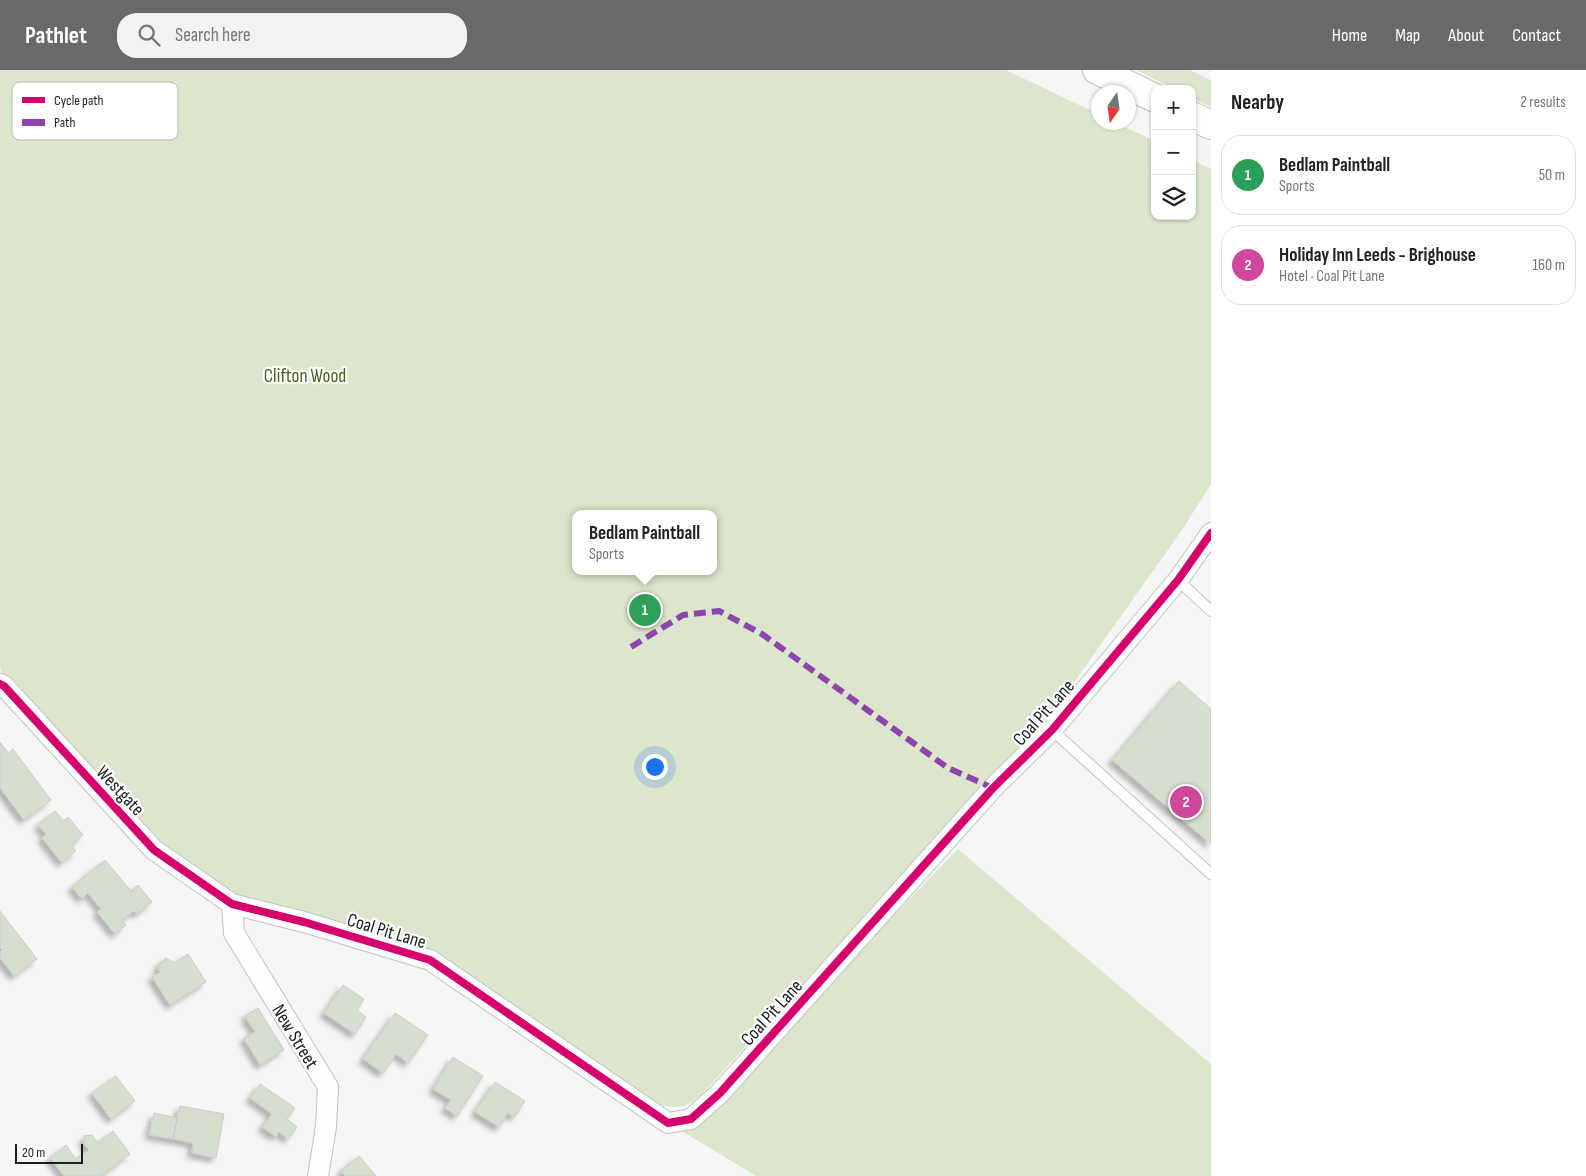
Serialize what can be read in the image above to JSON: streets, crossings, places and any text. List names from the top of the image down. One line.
{"streets":{"street":["Coal Pit Lane","Westgate","New Street"]},"crossings":[["Coal Pit Lane","Westgate"],["Coal Pit Lane","New Street"],["Westgate","New Street"]],"parks":["Clifton Wood"],"legend":["Cycle path","Path"],"scale_bar":"20 m","north":"bottom","page":{"header":"Pathlet","search":"Search here","nav":["Home","Map","About","Contact"],"heading":["Nearby","2 results"],"map_buttons":["+","−"],"list":[{"mark":"1","name":"Bedlam Paintball","note":"Sports","value":"50 m"},{"mark":"2","name":"Holiday Inn Leeds - Brighouse","note":"Hotel · Coal Pit Lane","value":"160 m"}],"popup":["Bedlam Paintball","Sports"],"pins":["1","2"],"scale":"20 m"}}
